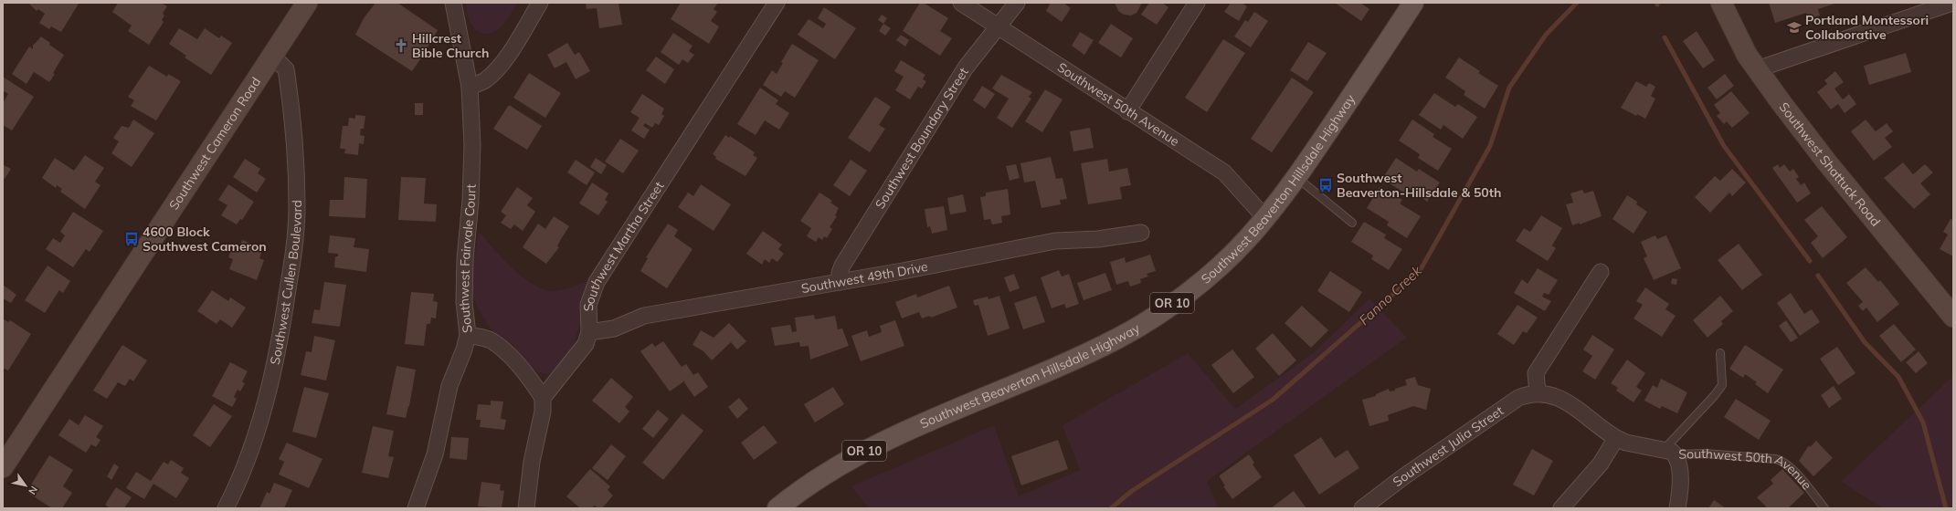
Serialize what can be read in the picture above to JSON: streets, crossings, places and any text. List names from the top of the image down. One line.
{"streets":{"main road":["Southwest Beaverton Hillsdale Highway","OR 10"],"street":["Southwest 50th Avenue","Southwest Boundary Street","Southwest Cameron Road","Southwest Shattuck Road","Southwest Martha Street","Southwest Fairvale Court","Southwest 49th Drive","Southwest Cullen Boulevard","Southwest Julia Street"]},"crossings":[["Southwest 50th Avenue","Southwest Boundary Street"],["Southwest 50th Avenue","Southwest Beaverton Hillsdale Highway"],["Southwest 50th Avenue","Southwest Julia Street"],["Southwest Boundary Street","Southwest 49th Drive"],["Southwest Cameron Road","Southwest Cullen Boulevard"],["Southwest Martha Street","Southwest 49th Drive"]],"water":["Fanno Creek"],"places":{"school or university":["Portland Montessori Collaborative"],"church":["Hillcrest Bible Church"],"bus stop":["Southwest Beaverton-Hillsdale & 50th","4600 Block Southwest Cameron"]},"north":"bottom right"}
